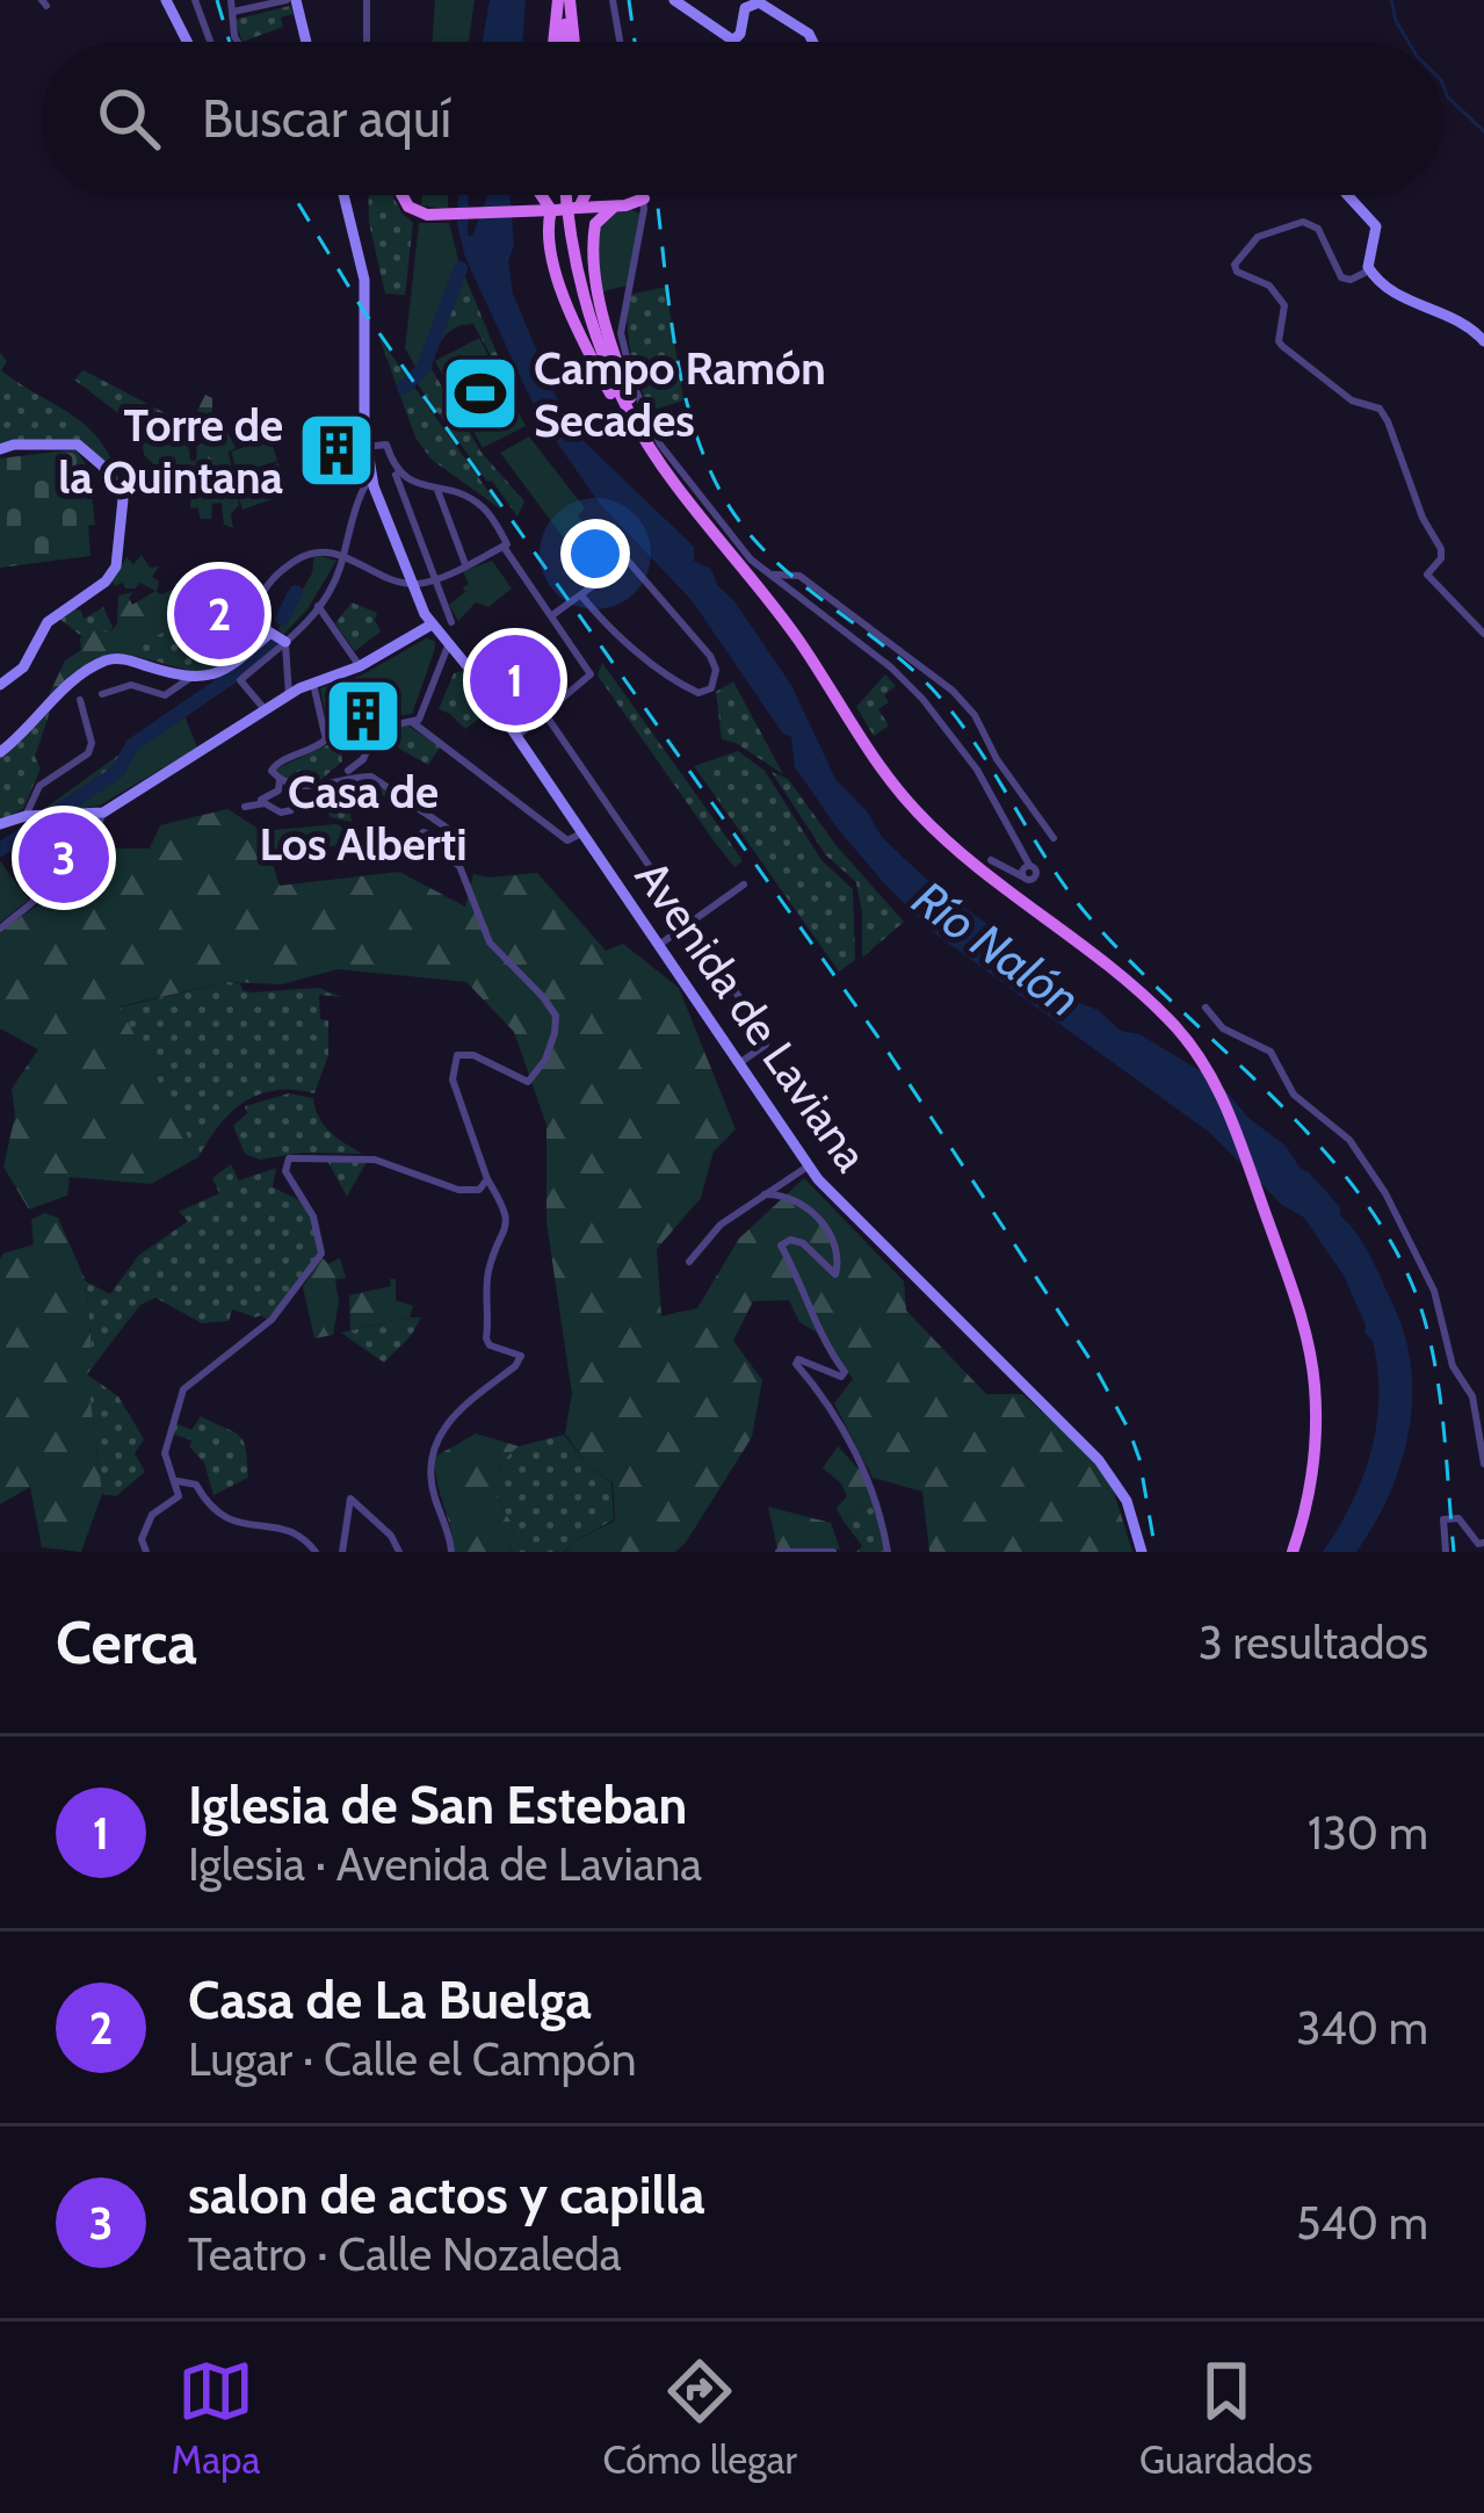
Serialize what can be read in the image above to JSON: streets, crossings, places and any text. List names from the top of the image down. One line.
{"streets":{"street":["Avenida de Laviana"]},"water":["Río Nalón"],"places":{"sports":["Campo Ramón Secades"],"building":["Torre de la Quintana","Casa de Los Alberti"]},"page":{"search":"Buscar aquí","pins":["2","1","3"],"heading":["Cerca","3 resultados"],"list":[{"mark":"1","name":"Iglesia de San Esteban","note":"Iglesia · Avenida de Laviana","value":"130 m"},{"mark":"2","name":"Casa de La Buelga","note":"Lugar · Calle el Campón","value":"340 m"},{"mark":"3","name":"salon de actos y capilla","note":"Teatro · Calle Nozaleda","value":"540 m"}],"nav":["Mapa","Cómo llegar","Guardados"]}}
